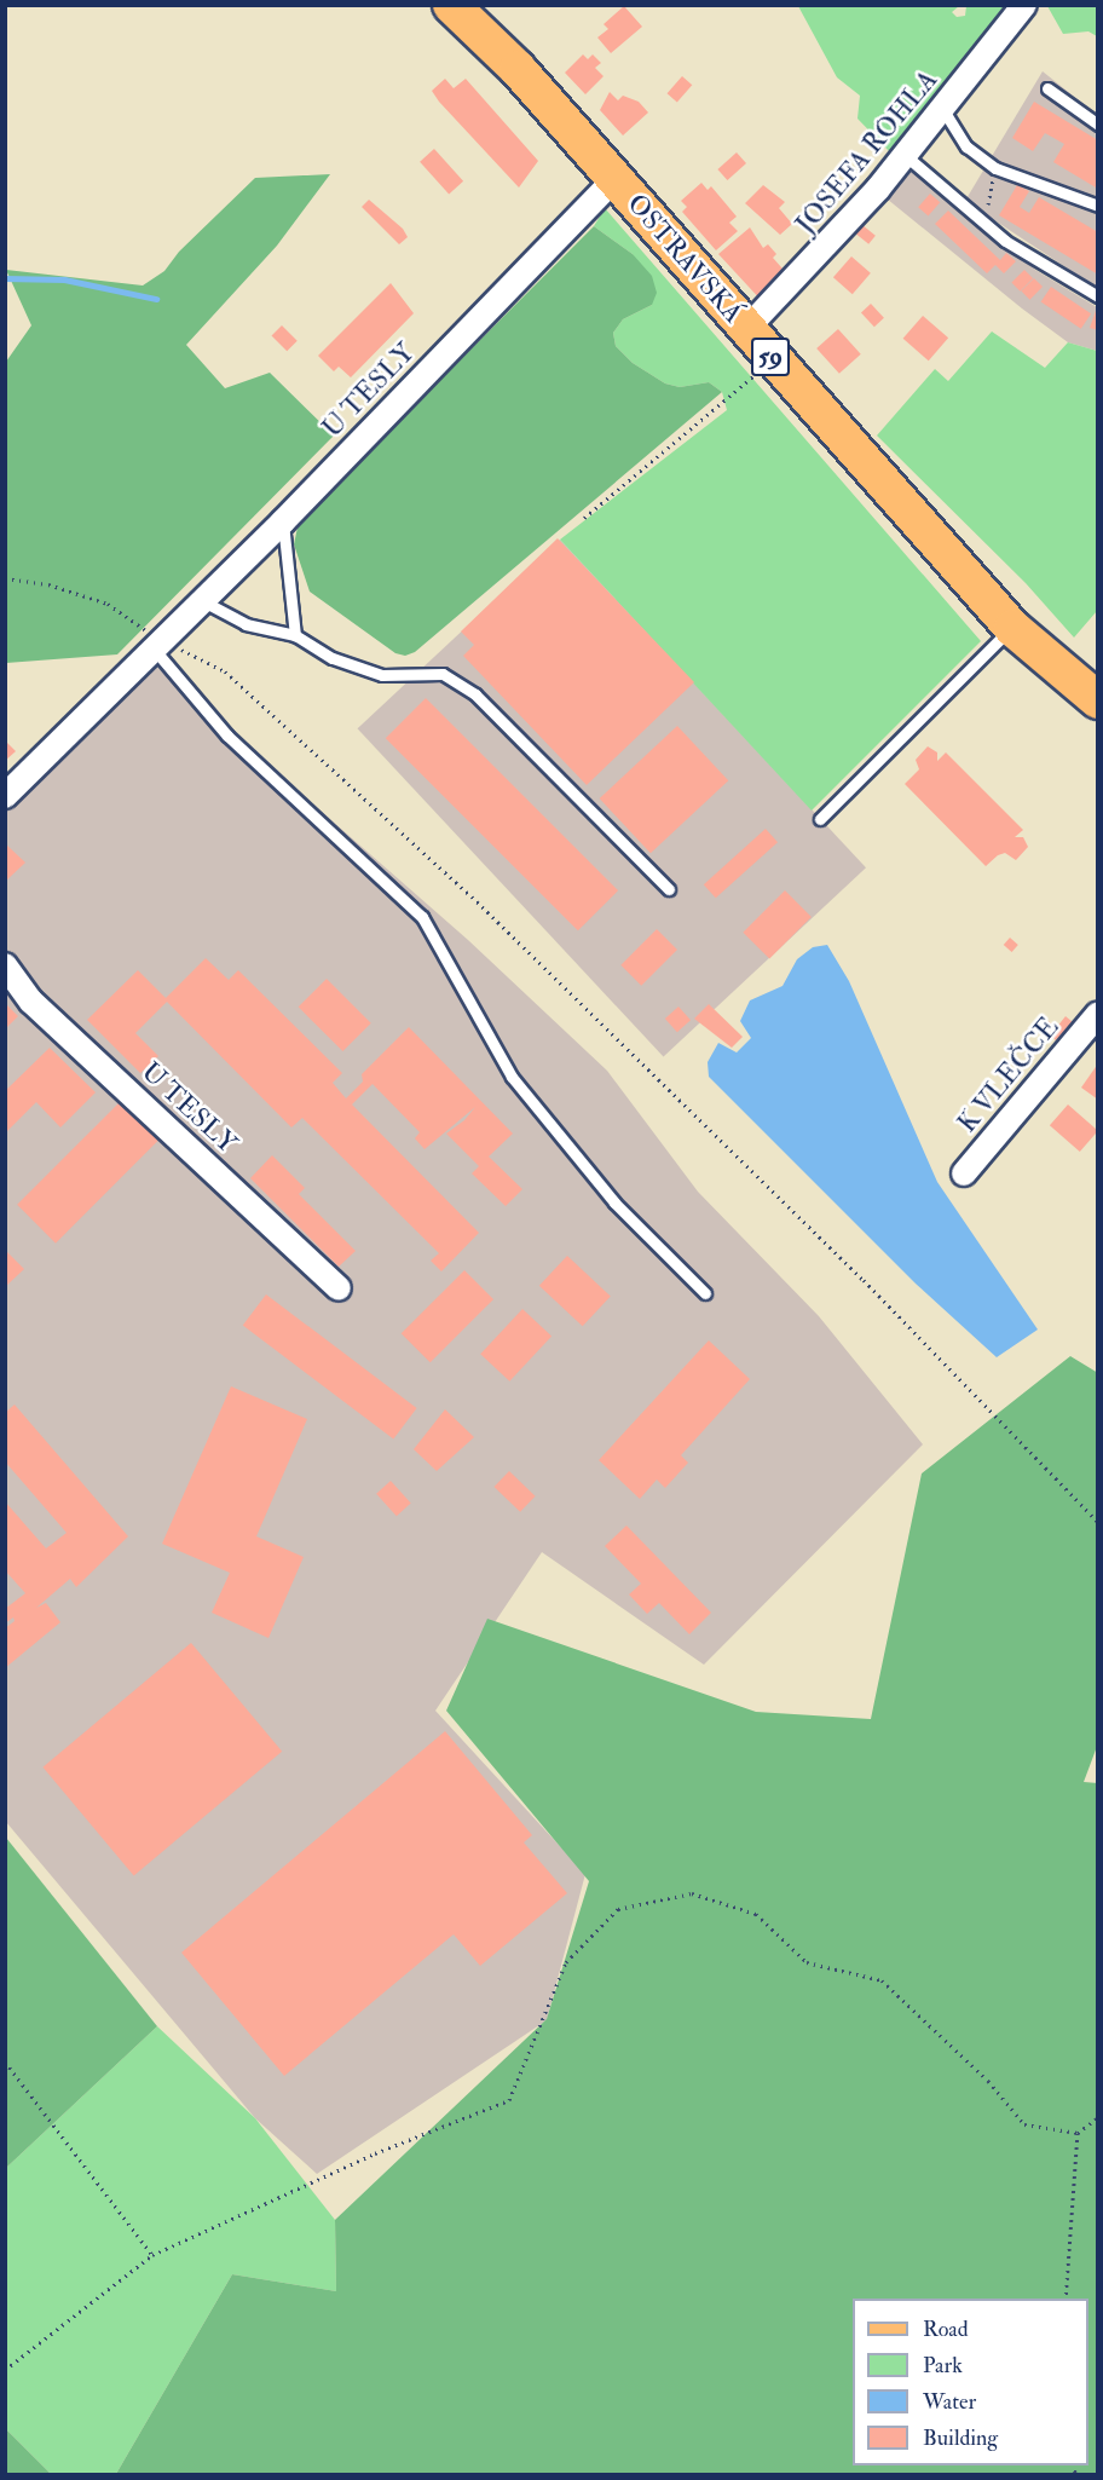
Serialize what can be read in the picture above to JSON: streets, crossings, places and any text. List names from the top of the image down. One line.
{"streets":{"main road":["OSTRAVSKÁ","59"],"street":["JOSEFA ROHLA","U TESLY","K VLEČCE"]},"crossings":[["JOSEFA ROHLA","OSTRAVSKÁ"],["OSTRAVSKÁ","U TESLY"]],"legend":["Road","Park","Water","Building"]}
